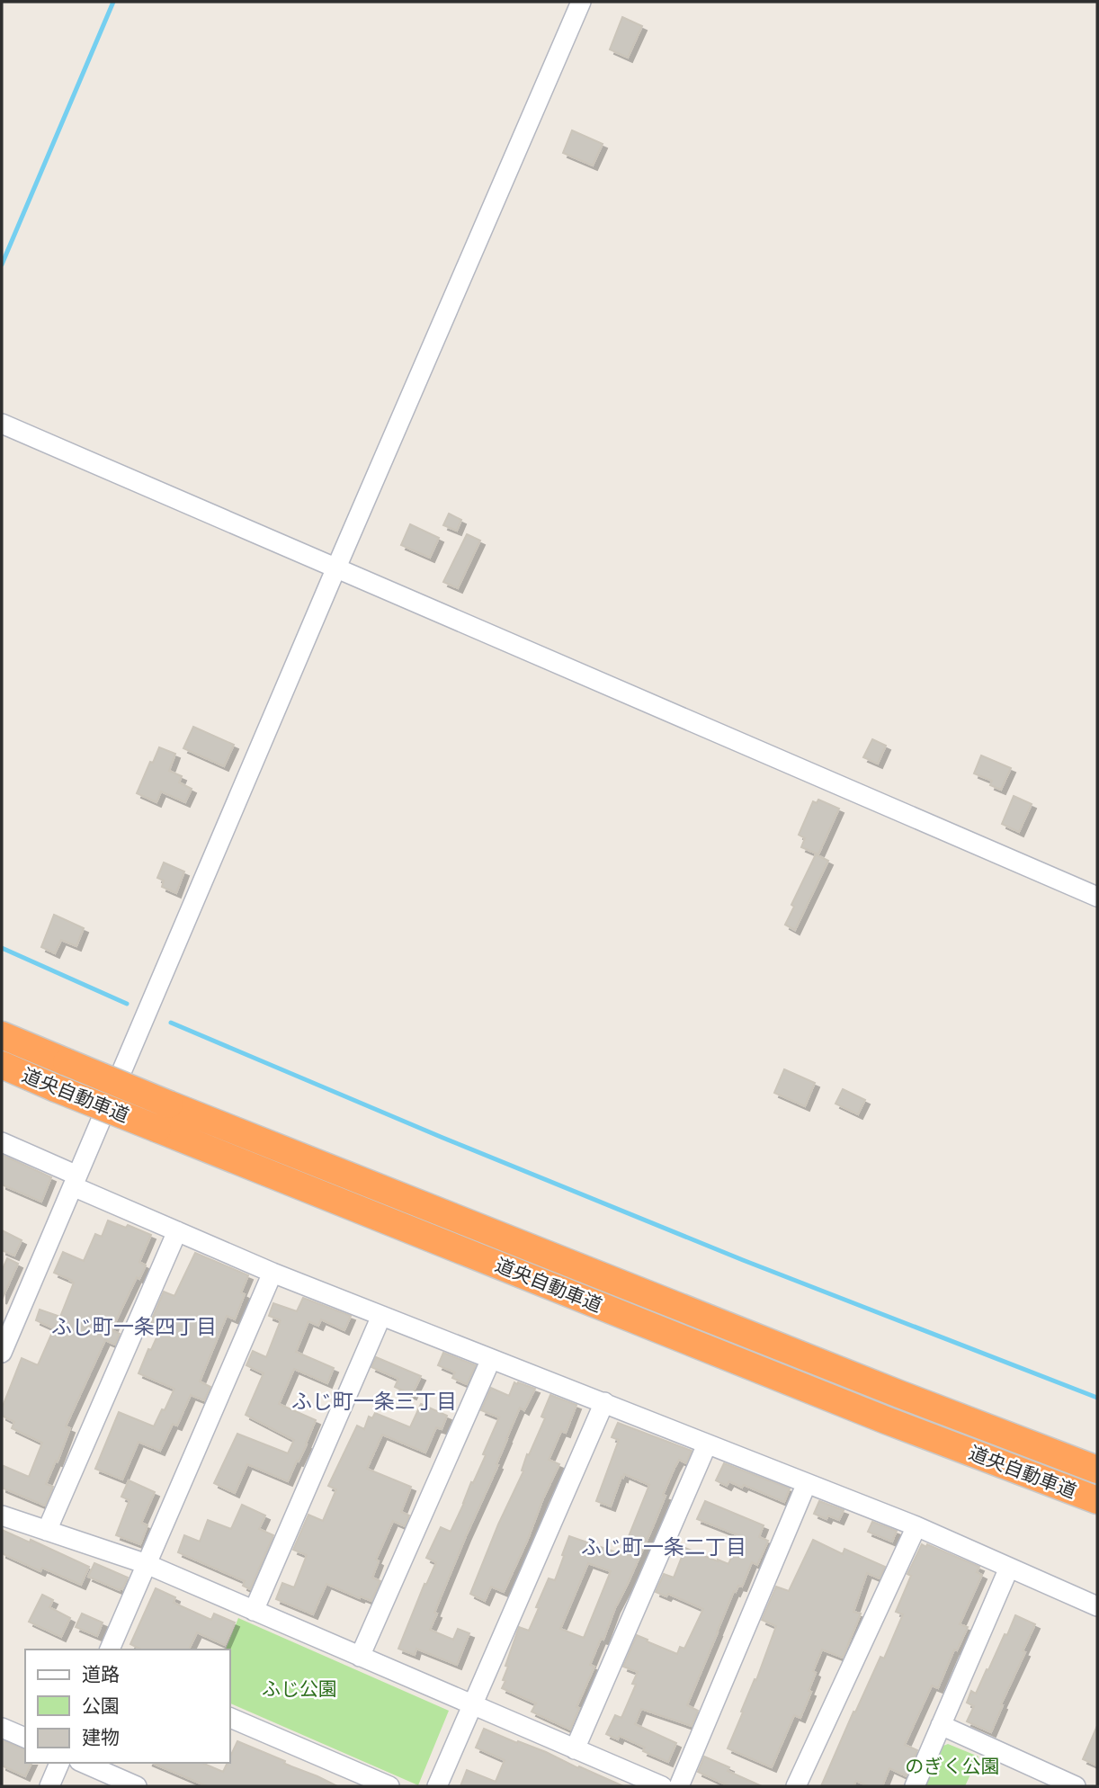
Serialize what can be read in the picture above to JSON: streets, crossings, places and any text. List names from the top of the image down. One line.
{"streets":{"highway":["道央自動車道"]},"districts":["ふじ町一条四丁目","ふじ町一条三丁目","ふじ町一条二丁目"],"parks":["ふじ公園","のぎく公園"],"legend":["道路","公園","建物"]}
